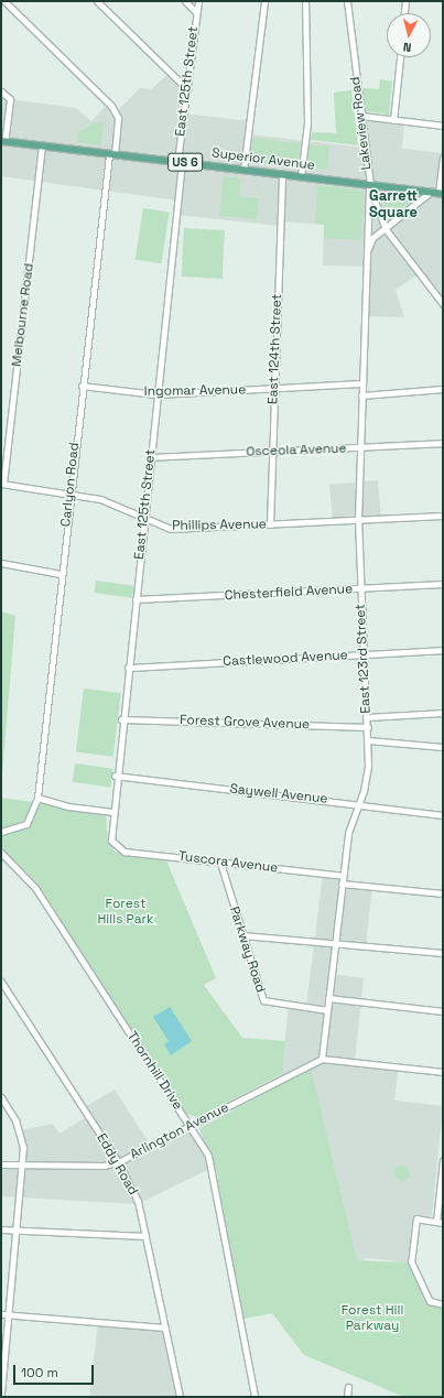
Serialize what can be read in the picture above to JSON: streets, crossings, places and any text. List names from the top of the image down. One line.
{"streets":{"main road":["Superior Avenue","US 6"],"street":["East 125th Street","Lakeview Road","Melbourne Road","East 124th Street","Ingomar Avenue","Osceola Avenue","Carlyon Road","Phillips Avenue","Chesterfield Avenue","Castlewood Avenue","East 123rd Street","Forest Grove Avenue","Saywell Avenue","Tuscora Avenue","Parkway Road","Thornhill Drive","Arlington Avenue","Eddy Road"]},"crossings":[["East 125th Street","Superior Avenue"],["East 125th Street","Ingomar Avenue"],["East 125th Street","Osceola Avenue"],["East 125th Street","Phillips Avenue"],["East 125th Street","Chesterfield Avenue"],["East 125th Street","Castlewood Avenue"],["East 125th Street","Forest Grove Avenue"],["East 125th Street","Saywell Avenue"],["East 125th Street","Tuscora Avenue"],["Lakeview Road","Superior Avenue"],["Lakeview Road","East 123rd Street"],["Superior Avenue","Melbourne Road"],["Superior Avenue","East 124th Street"],["Superior Avenue","Carlyon Road"],["Superior Avenue","East 123rd Street"],["Melbourne Road","Phillips Avenue"],["East 124th Street","Ingomar Avenue"],["East 124th Street","Osceola Avenue"],["East 124th Street","Phillips Avenue"],["Ingomar Avenue","Carlyon Road"],["Ingomar Avenue","East 123rd Street"],["Osceola Avenue","East 123rd Street"],["Carlyon Road","Phillips Avenue"],["Phillips Avenue","East 123rd Street"],["Chesterfield Avenue","East 123rd Street"],["Castlewood Avenue","East 123rd Street"],["East 123rd Street","Forest Grove Avenue"],["East 123rd Street","Saywell Avenue"],["East 123rd Street","Tuscora Avenue"],["East 123rd Street","Parkway Road"],["East 123rd Street","Arlington Avenue"],["Tuscora Avenue","Parkway Road"],["Thornhill Drive","Arlington Avenue"],["Arlington Avenue","Eddy Road"]],"districts":["Garrett Square"],"parks":["Forest Hills Park","Forest Hill Parkway"],"scale_bar":"100 m","north":"bottom"}
